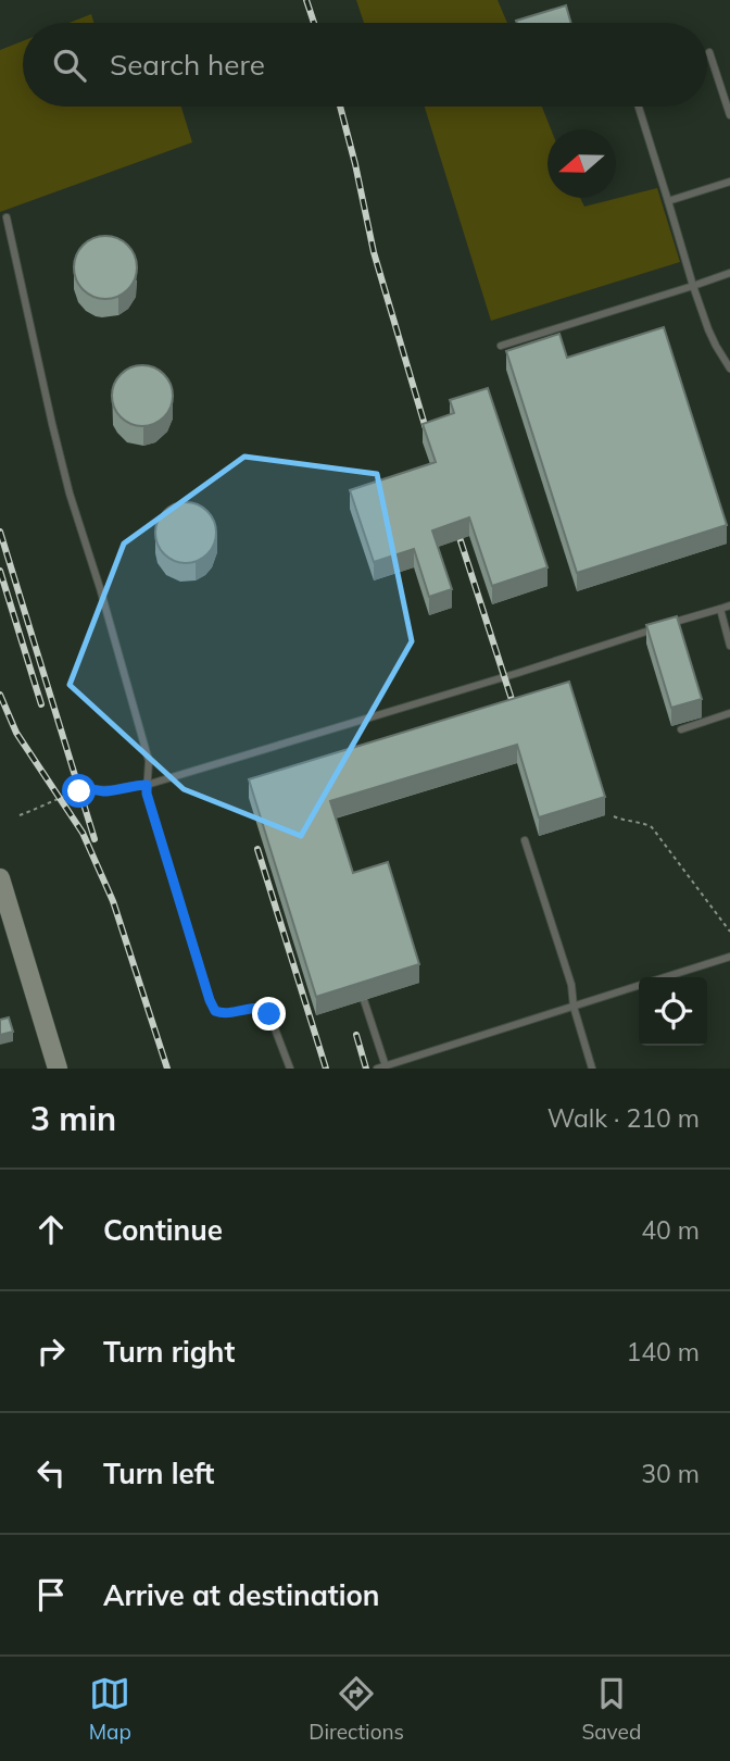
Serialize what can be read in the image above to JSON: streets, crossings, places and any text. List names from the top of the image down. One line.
{"north":"left","page":{"search":"Search here","heading":["3 min","Walk · 210 m"],"list":[["Continue","40 m"],["Turn right","140 m"],["Turn left","30 m"],"Arrive at destination"],"nav":["Map","Directions","Saved"]}}
